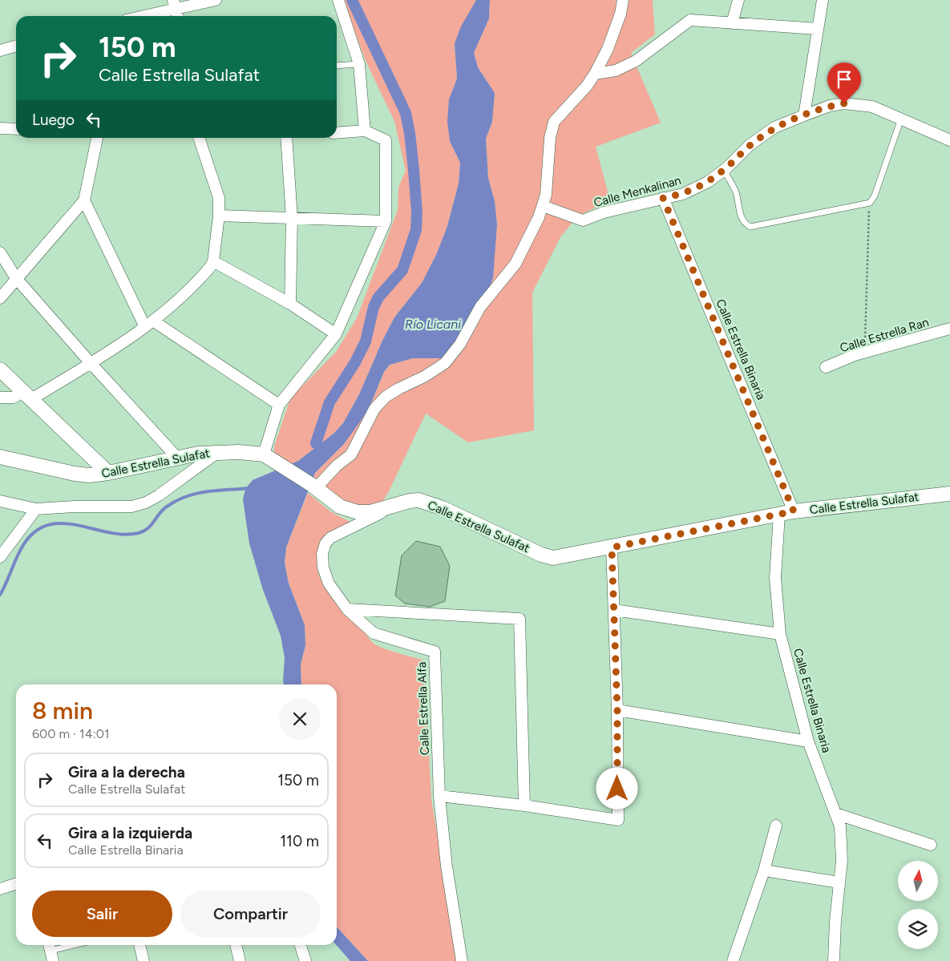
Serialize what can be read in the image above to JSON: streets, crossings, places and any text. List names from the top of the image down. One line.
{"streets":{"street":["Calle Menkalinan","Calle Estrella Ran","Calle Estrella Binaria","Calle Estrella Sulafat","Calle Estrella Alfa"]},"crossings":[["Calle Menkalinan","Calle Estrella Binaria"],["Calle Estrella Binaria","Calle Estrella Sulafat"],["Calle Estrella Sulafat","Calle Estrella Alfa"]],"water":["Río Licani"],"north":"top","page":{"turn":["150 m","Calle Estrella Sulafat"],"then":"Luego","heading":["8 min","600 m · 14:01"],"list":[{"name":"Gira a la derecha","note":"Calle Estrella Sulafat","value":"150 m"},{"name":"Gira a la izquierda","note":"Calle Estrella Binaria","value":"110 m"}],"buttons":["Salir","Compartir"]}}
